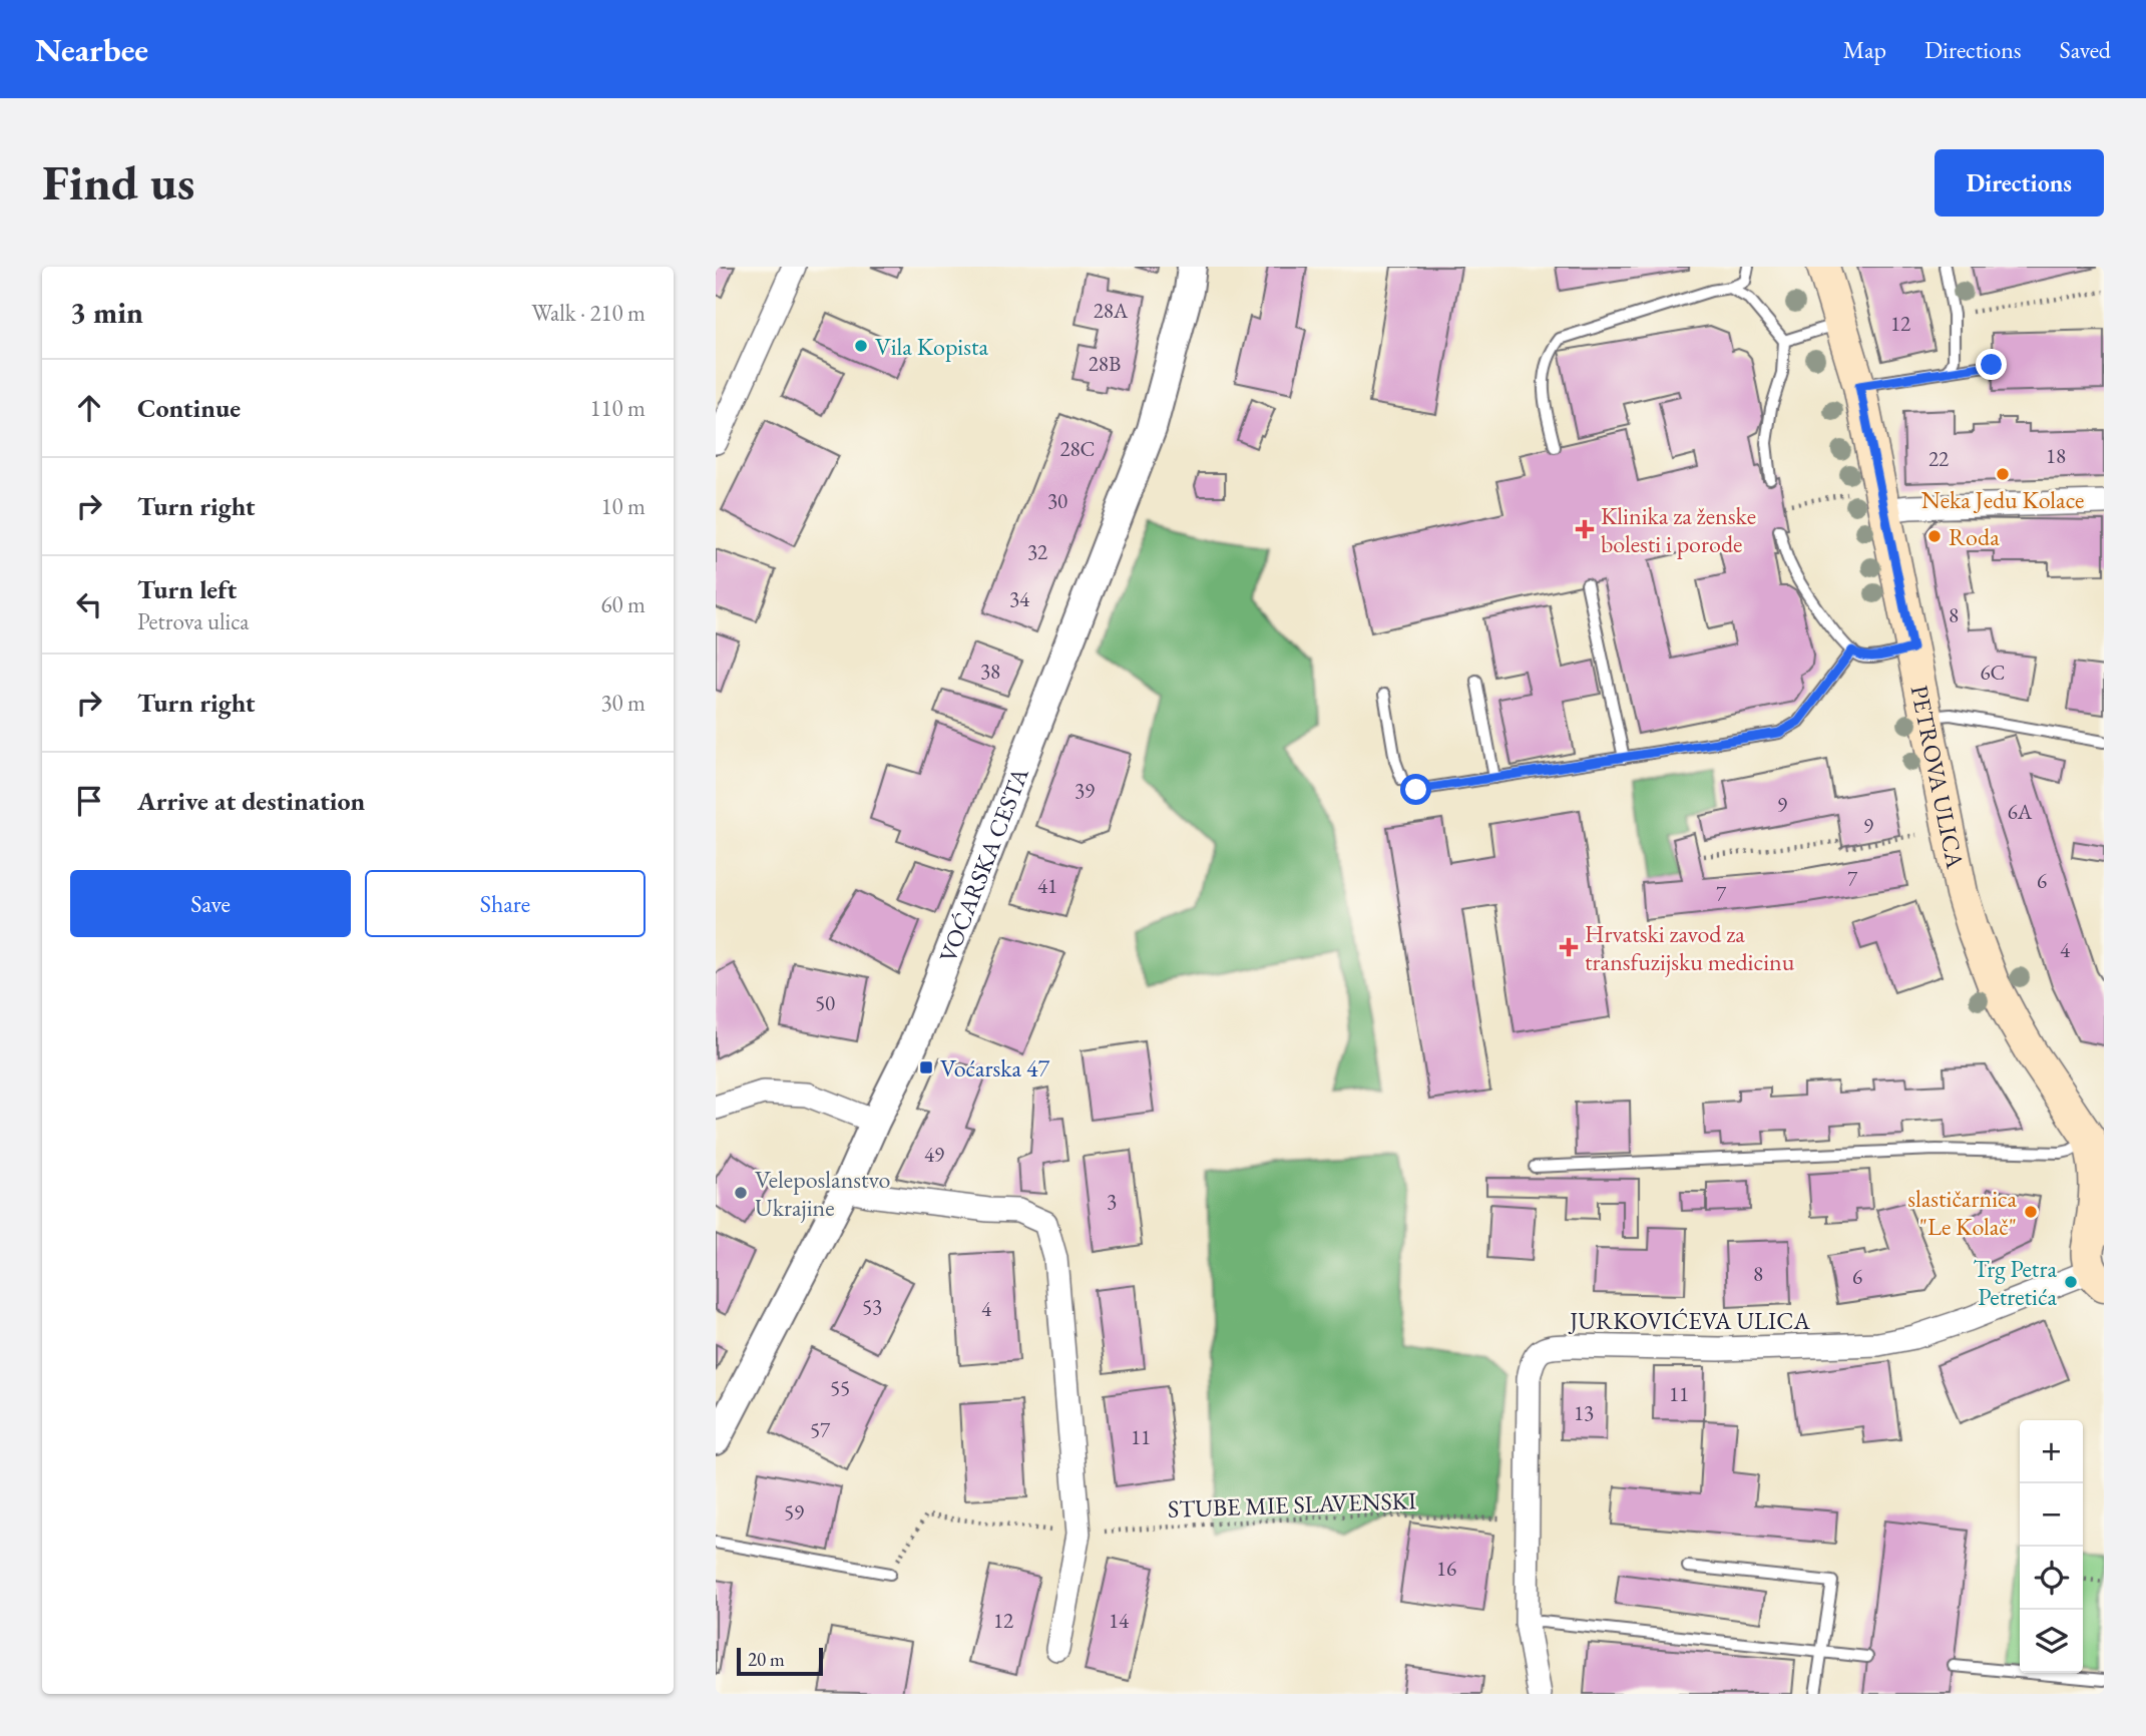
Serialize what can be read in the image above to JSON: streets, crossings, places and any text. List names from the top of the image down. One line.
{"streets":{"main road":["PETROVA ULICA"],"street":["VOĆARSKA CESTA","JURKOVIĆEVA ULICA"],"path":["STUBE MIE SLAVENSKI"]},"crossings":[["PETROVA ULICA","JURKOVIĆEVA ULICA"]],"places":{"other":["Vila Kopista","Neka Jedu Kolace","Roda","Veleposlanstvo Ukrajine","slastičarnica \"Le Kolač\"","Trg Petra Petretića"],"health":["Klinika za ženske bolesti i porode","Hrvatski zavod za transfuzijsku medicinu"],"transit":["Voćarska 47"]},"house_numbers":["28A","12","28B","28C","18","22","30","32","34","8","38","6C","39","9","6A","9","7","6","41","7","4","50","49","3","8","6","53","4","55","11","13","57","11","59","16","12","14"],"scale_bar":"20 m","page":{"header":"Nearbee","nav":["Map","Directions","Saved"],"buttons":["Directions",["Save","Share"]],"title":"Find us","heading":["3 min","Walk · 210 m"],"list":[["Continue","110 m"],["Turn right","10 m"],["Turn left","Petrova ulica","60 m"],["Turn right","30 m"],"Arrive at destination"],"map_buttons":["+","−"],"scale":"20 m"}}
